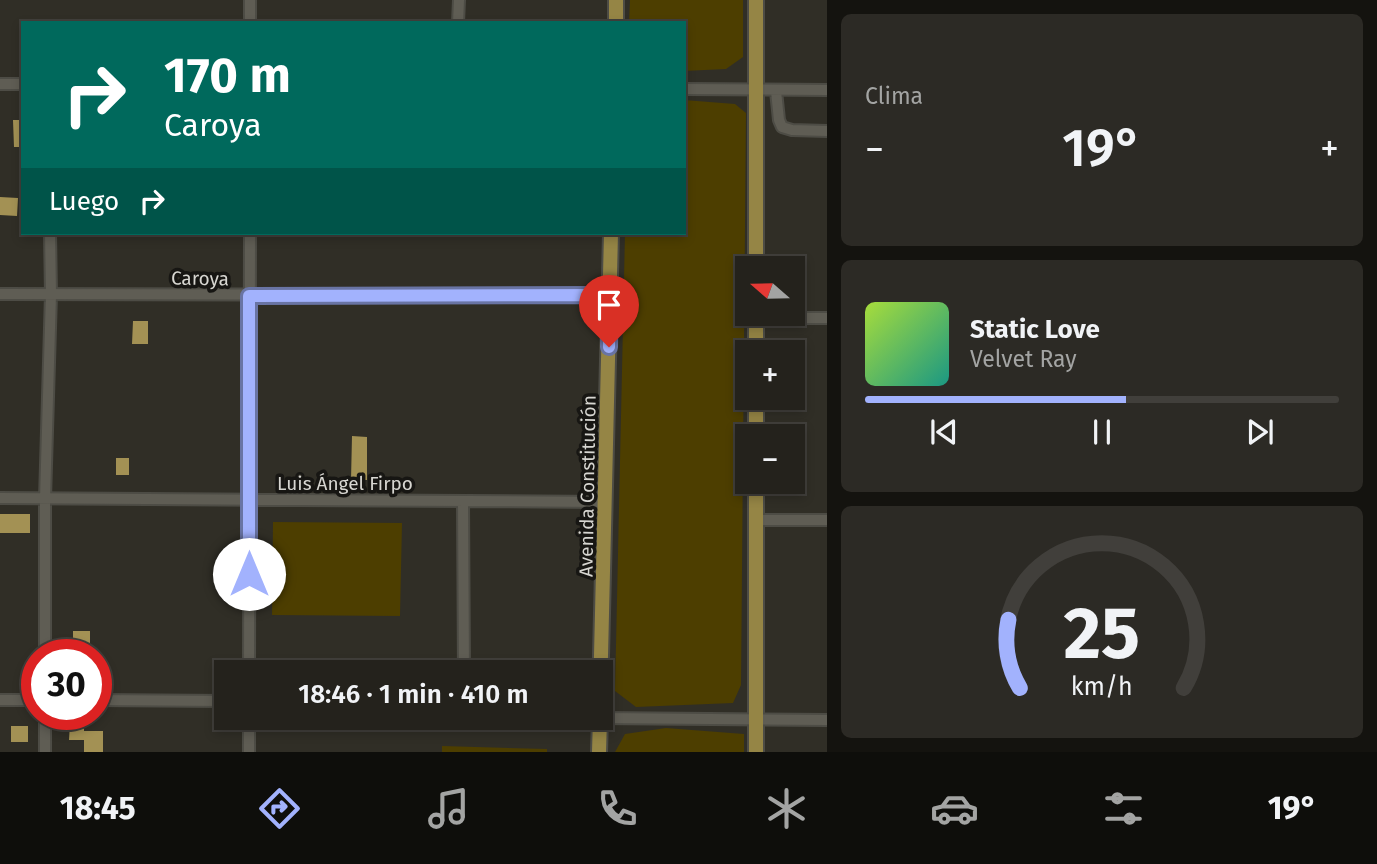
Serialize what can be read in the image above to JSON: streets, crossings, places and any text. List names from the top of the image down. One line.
{"streets":{"main road":["Avenida Constitución"],"street":["Caroya","Luis Ángel Firpo"]},"crossings":[["Caroya","Avenida Constitución"],["Luis Ángel Firpo","Avenida Constitución"]],"north":"left","page":{"tile":"Clima","turn":["170 m","Caroya"],"heat":["−","19°","+"],"then":"Luego","map_buttons":["+","−"],"song":["Static Love","Velvet Ray"],"limit":"30","trip":"18:46 · 1 min · 410 m","tabs":["18:45","19°"],"gauge":["25","km/h"]}}
